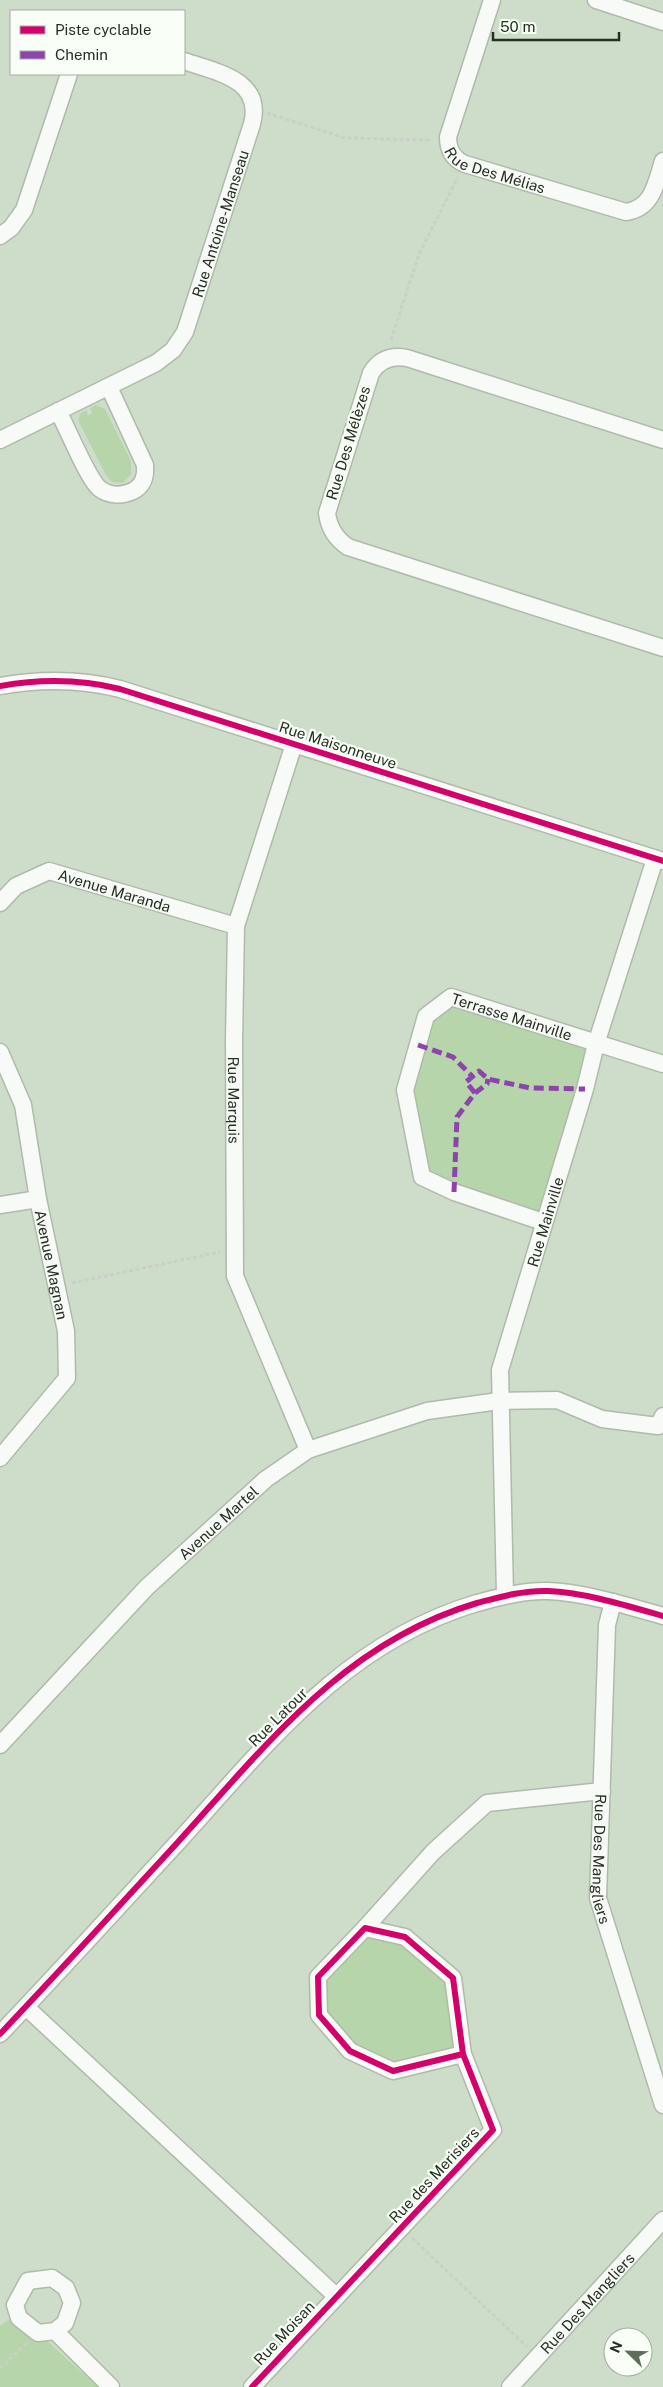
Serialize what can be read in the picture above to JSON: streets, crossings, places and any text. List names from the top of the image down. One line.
{"streets":{"street":["Rue Des Mélias","Rue Antoine-Manseau","Rue Des Mélèzes","Rue Maisonneuve","Avenue Maranda","Terrasse Mainville","Rue Marquis","Rue Mainville","Avenue Magnan","Avenue Martel","Rue Latour","Rue Des Mangliers","Rue des Merisiers","Rue Moisan"]},"crossings":[["Rue Maisonneuve","Rue Marquis"],["Rue Maisonneuve","Rue Mainville"],["Avenue Maranda","Rue Marquis"],["Terrasse Mainville","Rue Mainville"],["Rue Marquis","Avenue Martel"],["Rue Mainville","Avenue Martel"],["Rue Mainville","Rue Latour"],["Rue Latour","Rue Des Mangliers"],["Rue Latour","Rue Moisan"],["Rue des Merisiers","Rue Moisan"]],"legend":["Piste cyclable","Chemin"],"scale_bar":"50 m","north":"top left"}
